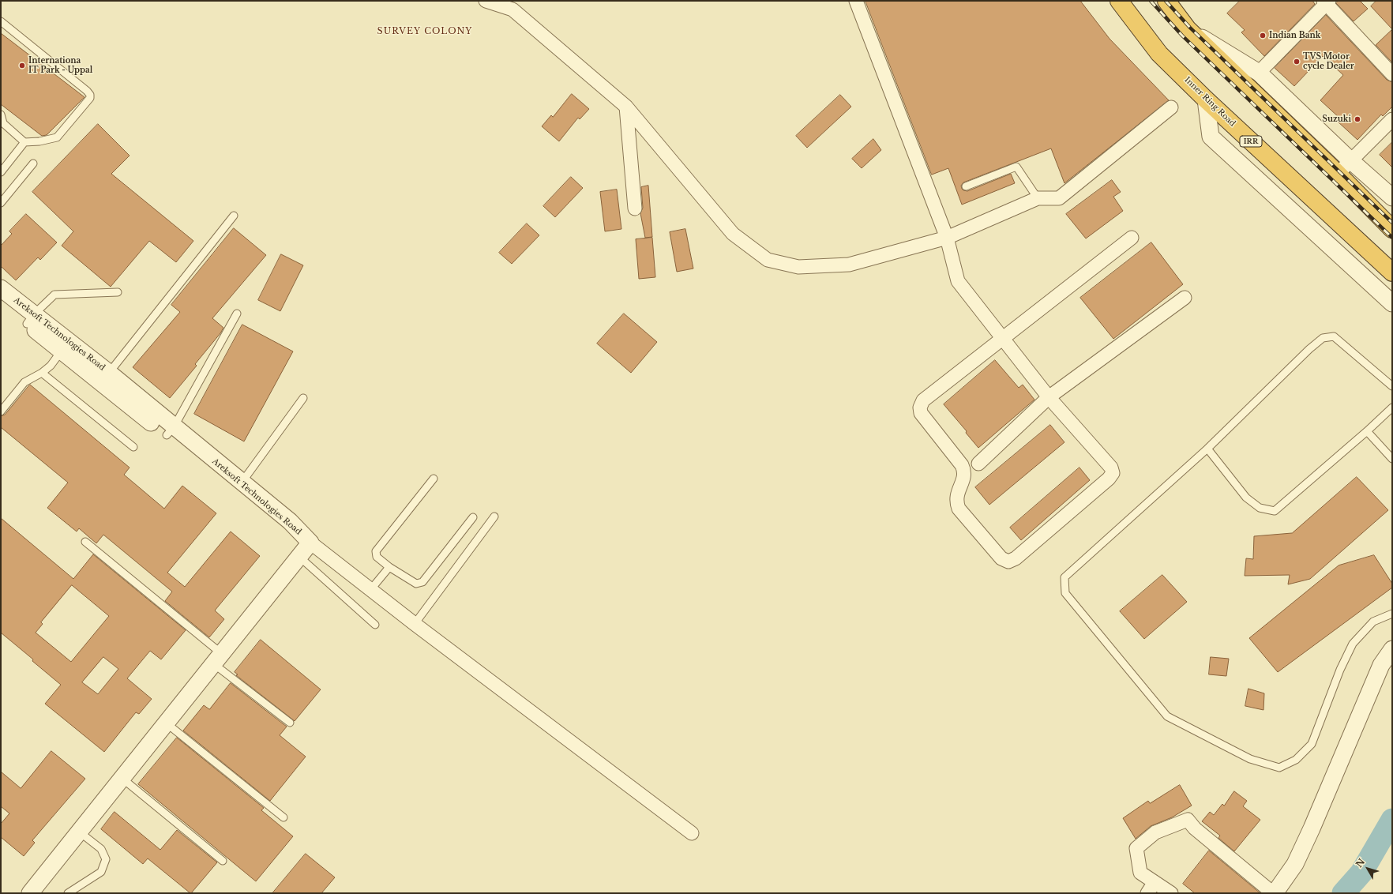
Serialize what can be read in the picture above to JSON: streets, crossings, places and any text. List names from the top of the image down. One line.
{"streets":{"highway":["Inner Ring Road","IRR"],"street":["Areksoft Technologies Road"]},"districts":["SURVEY COLONY"],"places":["Indian Bank","TVS Motor cycle Dealer","Internationa IT Park - Uppal","Suzuki"],"north":"top left"}
